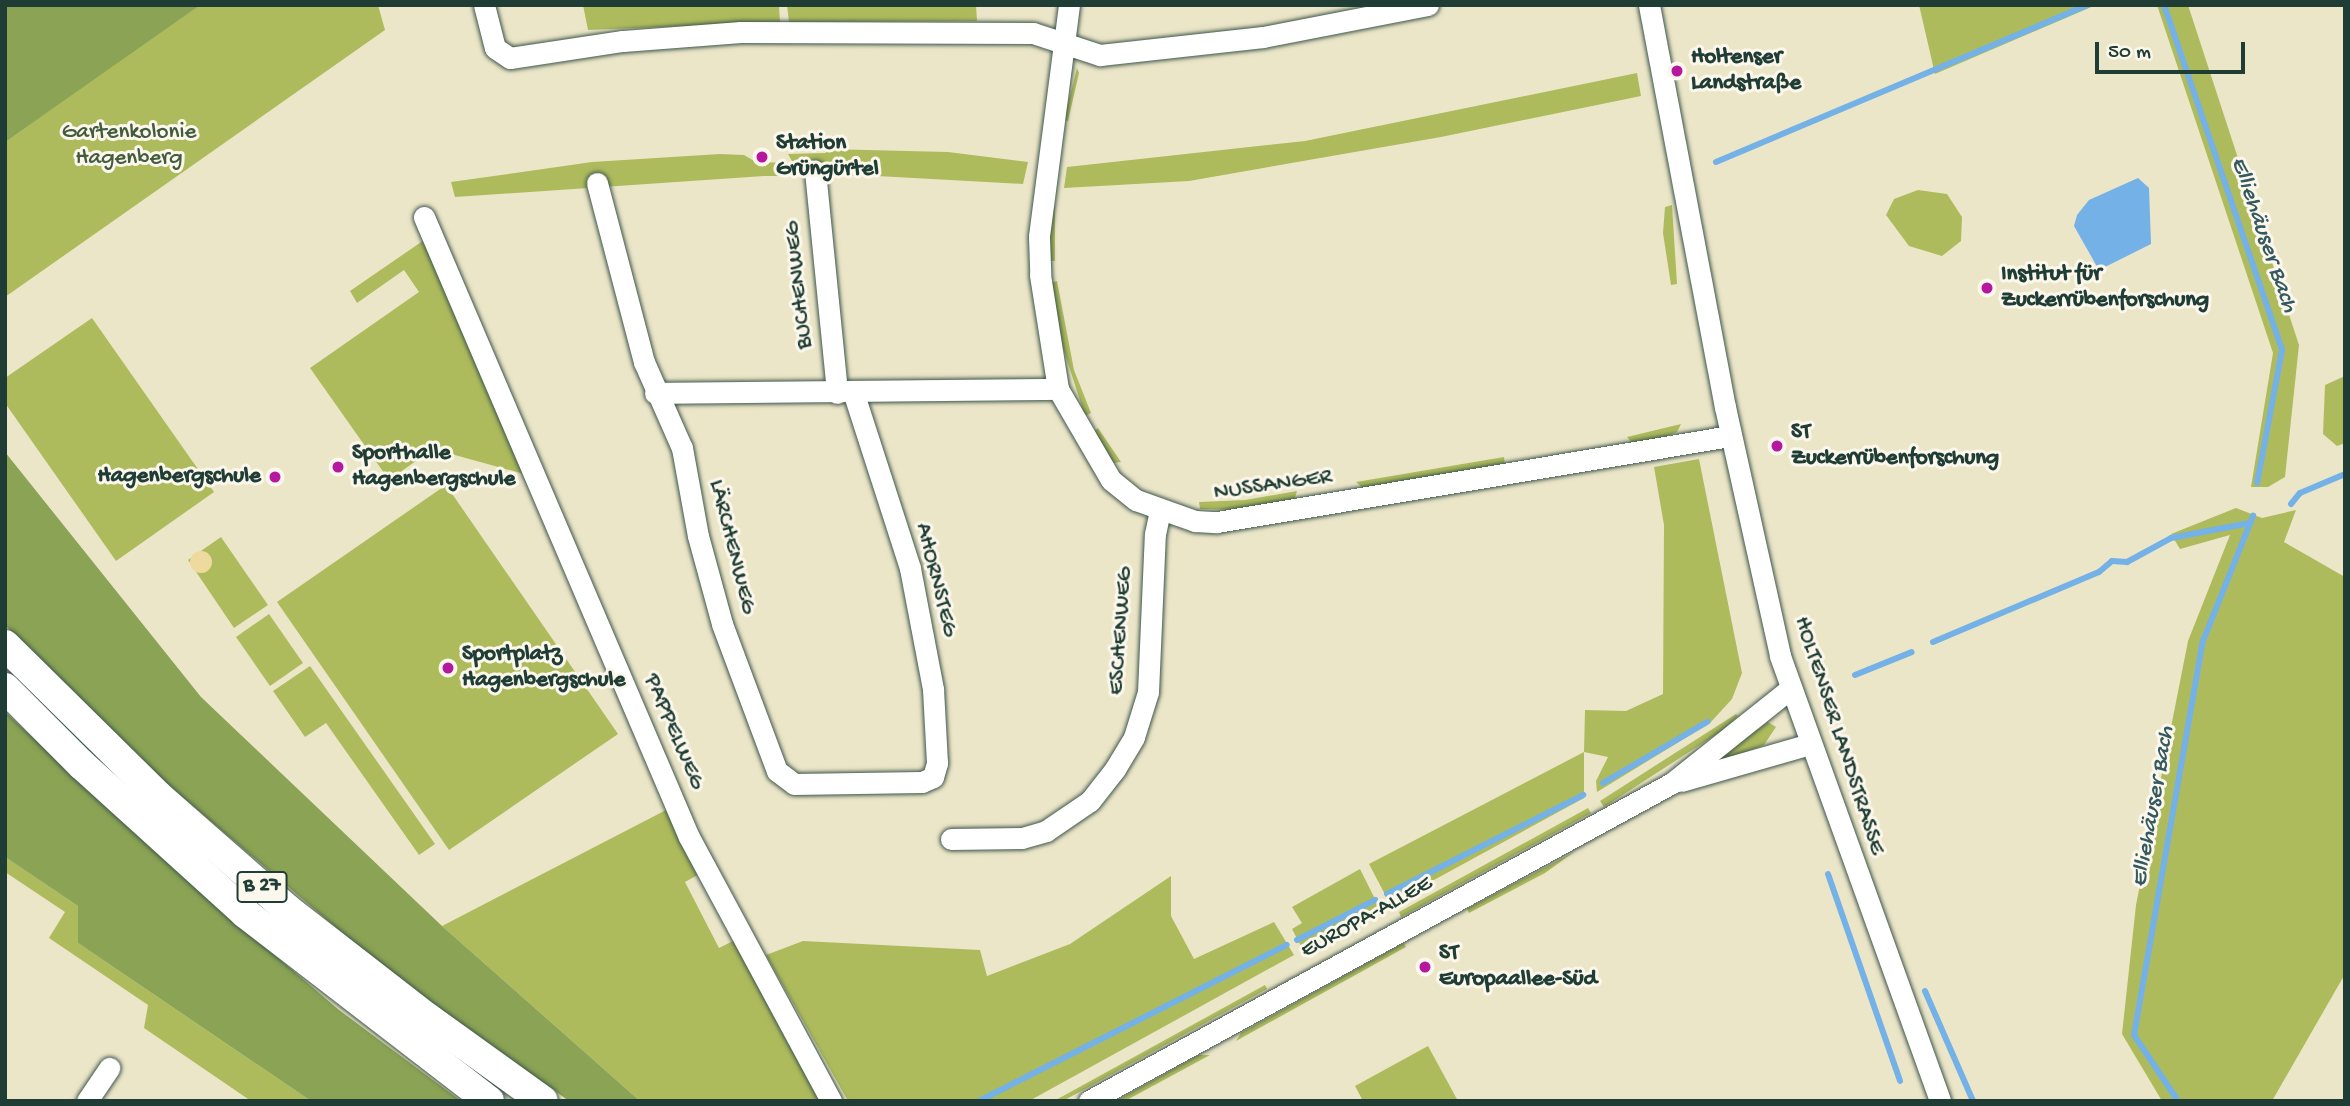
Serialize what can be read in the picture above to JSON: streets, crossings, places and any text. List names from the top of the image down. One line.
{"streets":{"highway":["B 27"],"street":["BUCHENWEG","NUSSANGER","LÄRCHENWEG","AHORNSTEG","ESCHENWEG","PAPPELWEG","HOLTENSER LANDSTRASSE","EUROPA-ALLEE"]},"crossings":[["BUCHENWEG","AHORNSTEG"],["NUSSANGER","ESCHENWEG"],["NUSSANGER","HOLTENSER LANDSTRASSE"],["LÄRCHENWEG","AHORNSTEG"],["HOLTENSER LANDSTRASSE","EUROPA-ALLEE"]],"water":["Elliehäuser Bach"],"parks":["Gartenkolonie Hagenberg"],"places":["Holtenser Landstraße","Station Grüngürtel","Institut für Zuckerrübenforschung","ST Zuckerrübenforschung","Sporthalle Hagenbergschule","Hagenbergschule","Sportplatz Hagenbergschule","ST Europaallee-Süd"],"scale_bar":"50 m"}
